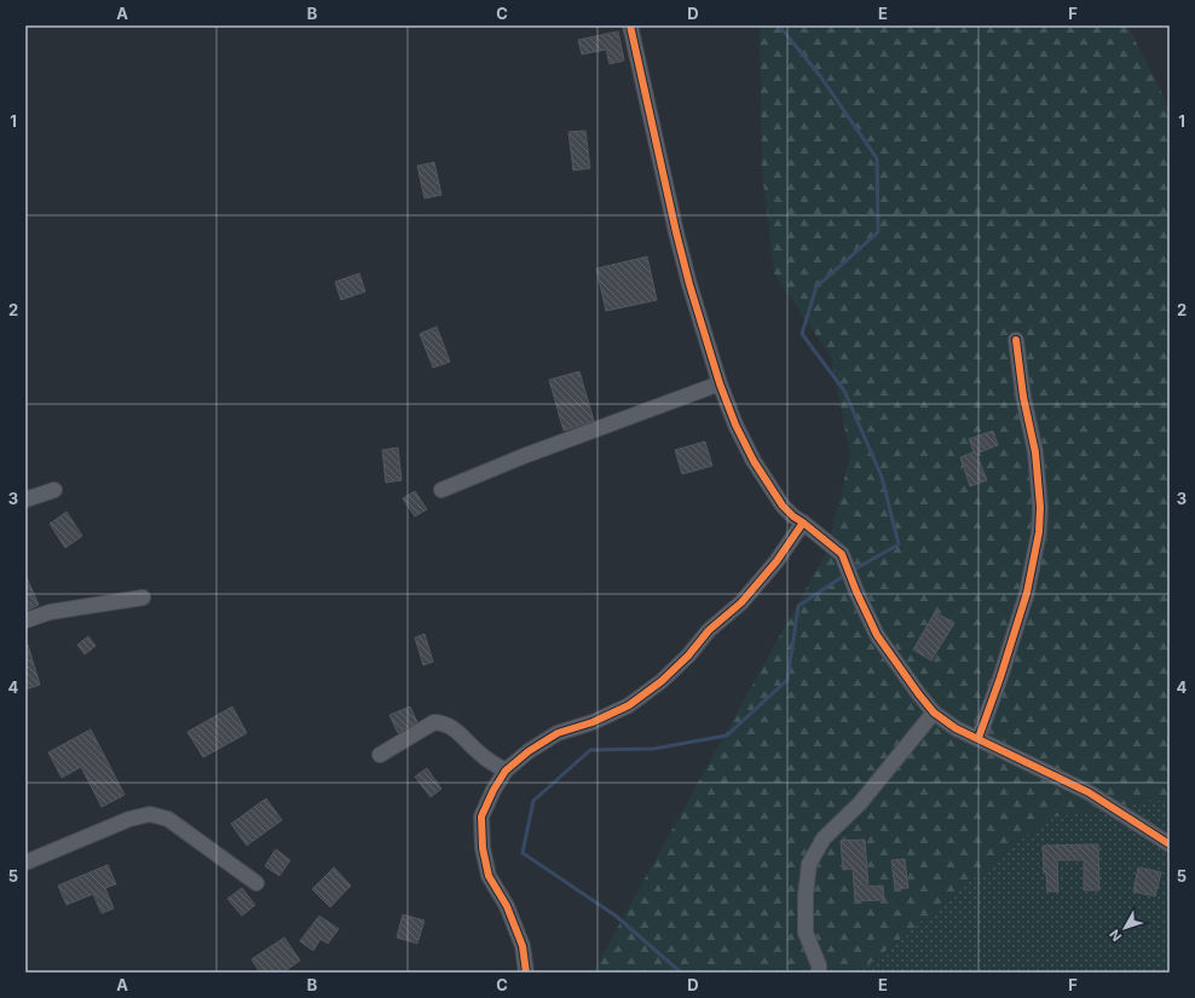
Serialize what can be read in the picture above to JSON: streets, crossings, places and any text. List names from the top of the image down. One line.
{"north":"bottom left","grid":{"columns":["A","B","C","D","E","F"],"rows":["1","2","3","4","5"]}}
